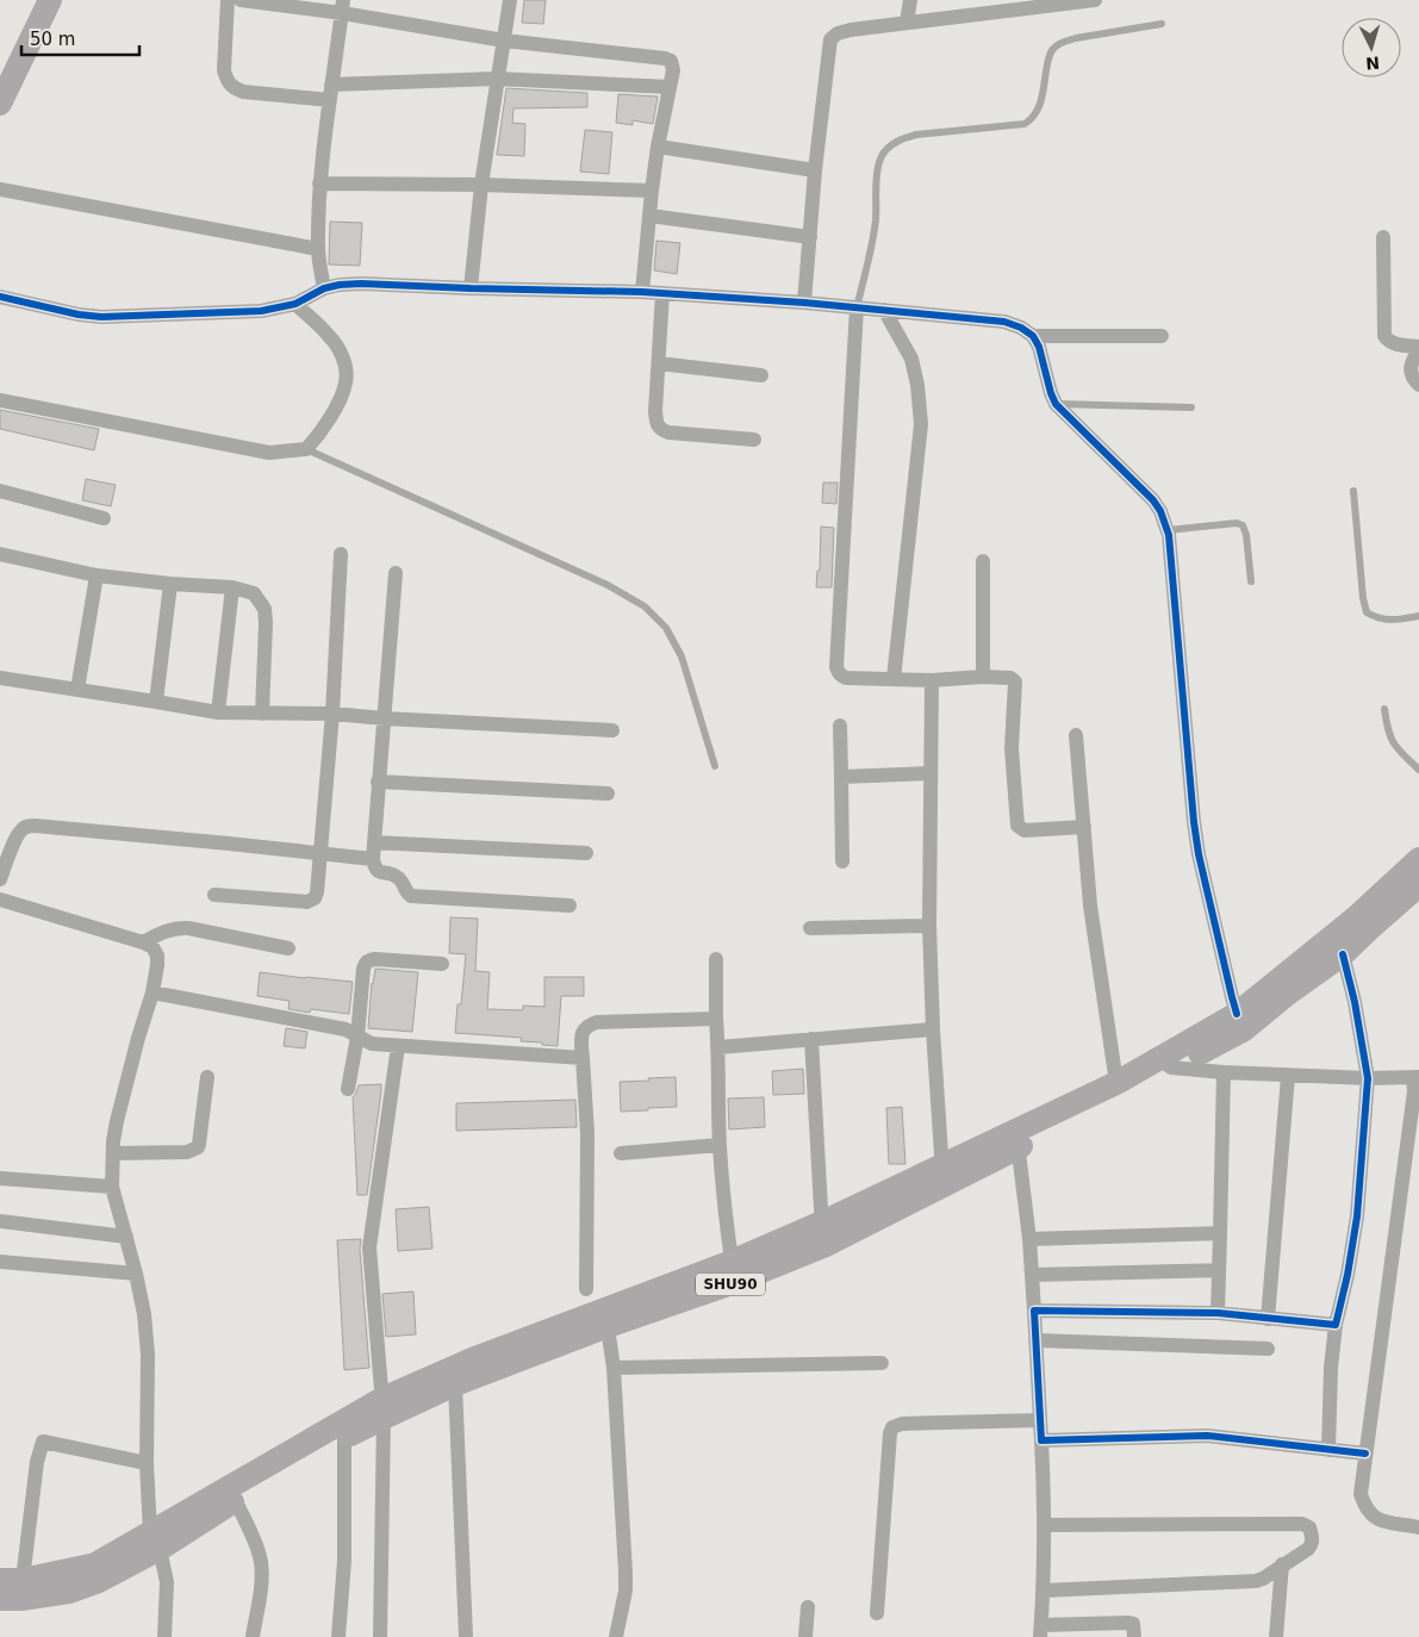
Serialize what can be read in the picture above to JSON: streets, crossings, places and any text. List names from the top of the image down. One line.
{"streets":{"main road":["SHU90"]},"scale_bar":"50 m","north":"bottom"}
